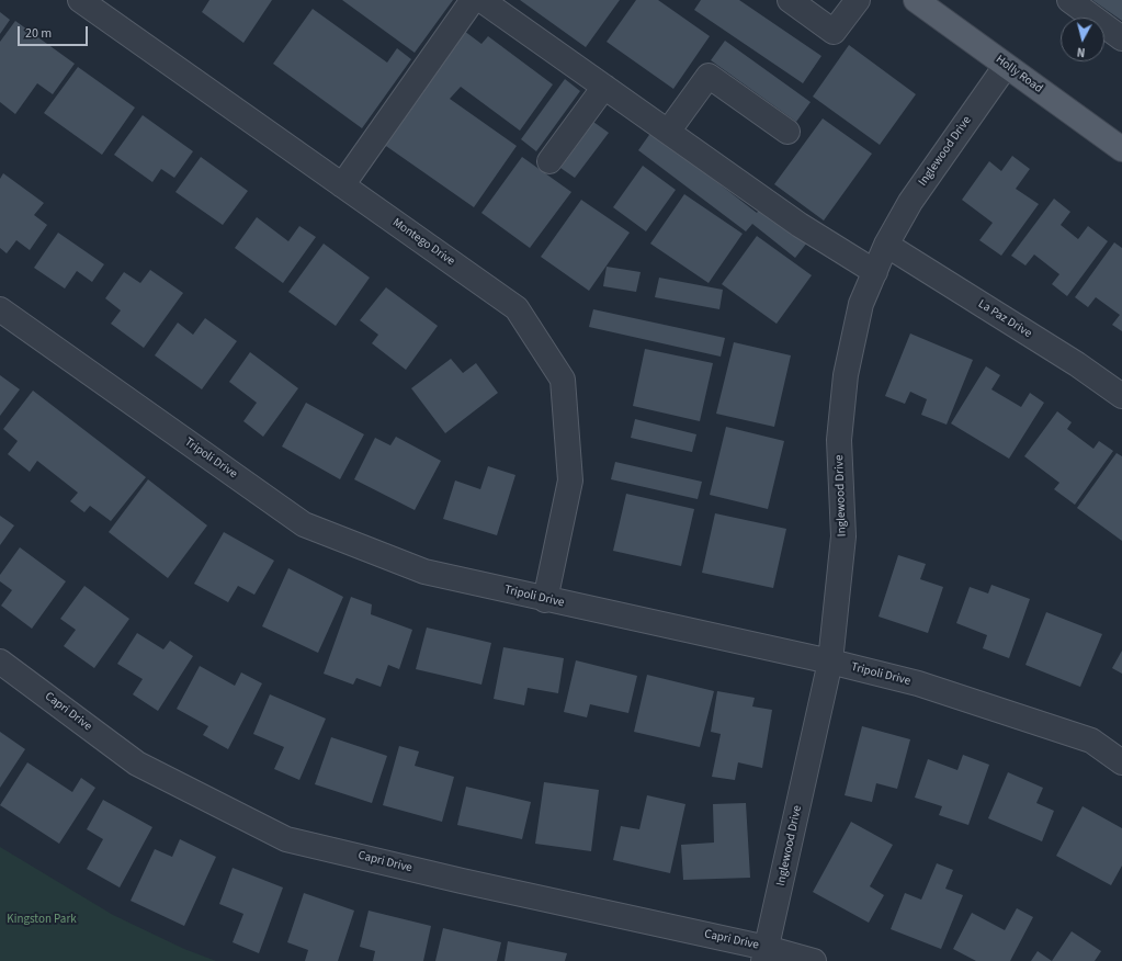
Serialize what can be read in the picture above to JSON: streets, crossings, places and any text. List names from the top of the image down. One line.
{"streets":{"main road":["Holly Road"],"street":["Inglewood Drive","Montego Drive","La Paz Drive","Tripoli Drive","Capri Drive"]},"crossings":[["Holly Road","Inglewood Drive"],["Inglewood Drive","La Paz Drive"],["Inglewood Drive","Tripoli Drive"],["Inglewood Drive","Capri Drive"],["Montego Drive","Tripoli Drive"]],"parks":["Kingston Park"],"scale_bar":"20 m","north":"bottom"}
